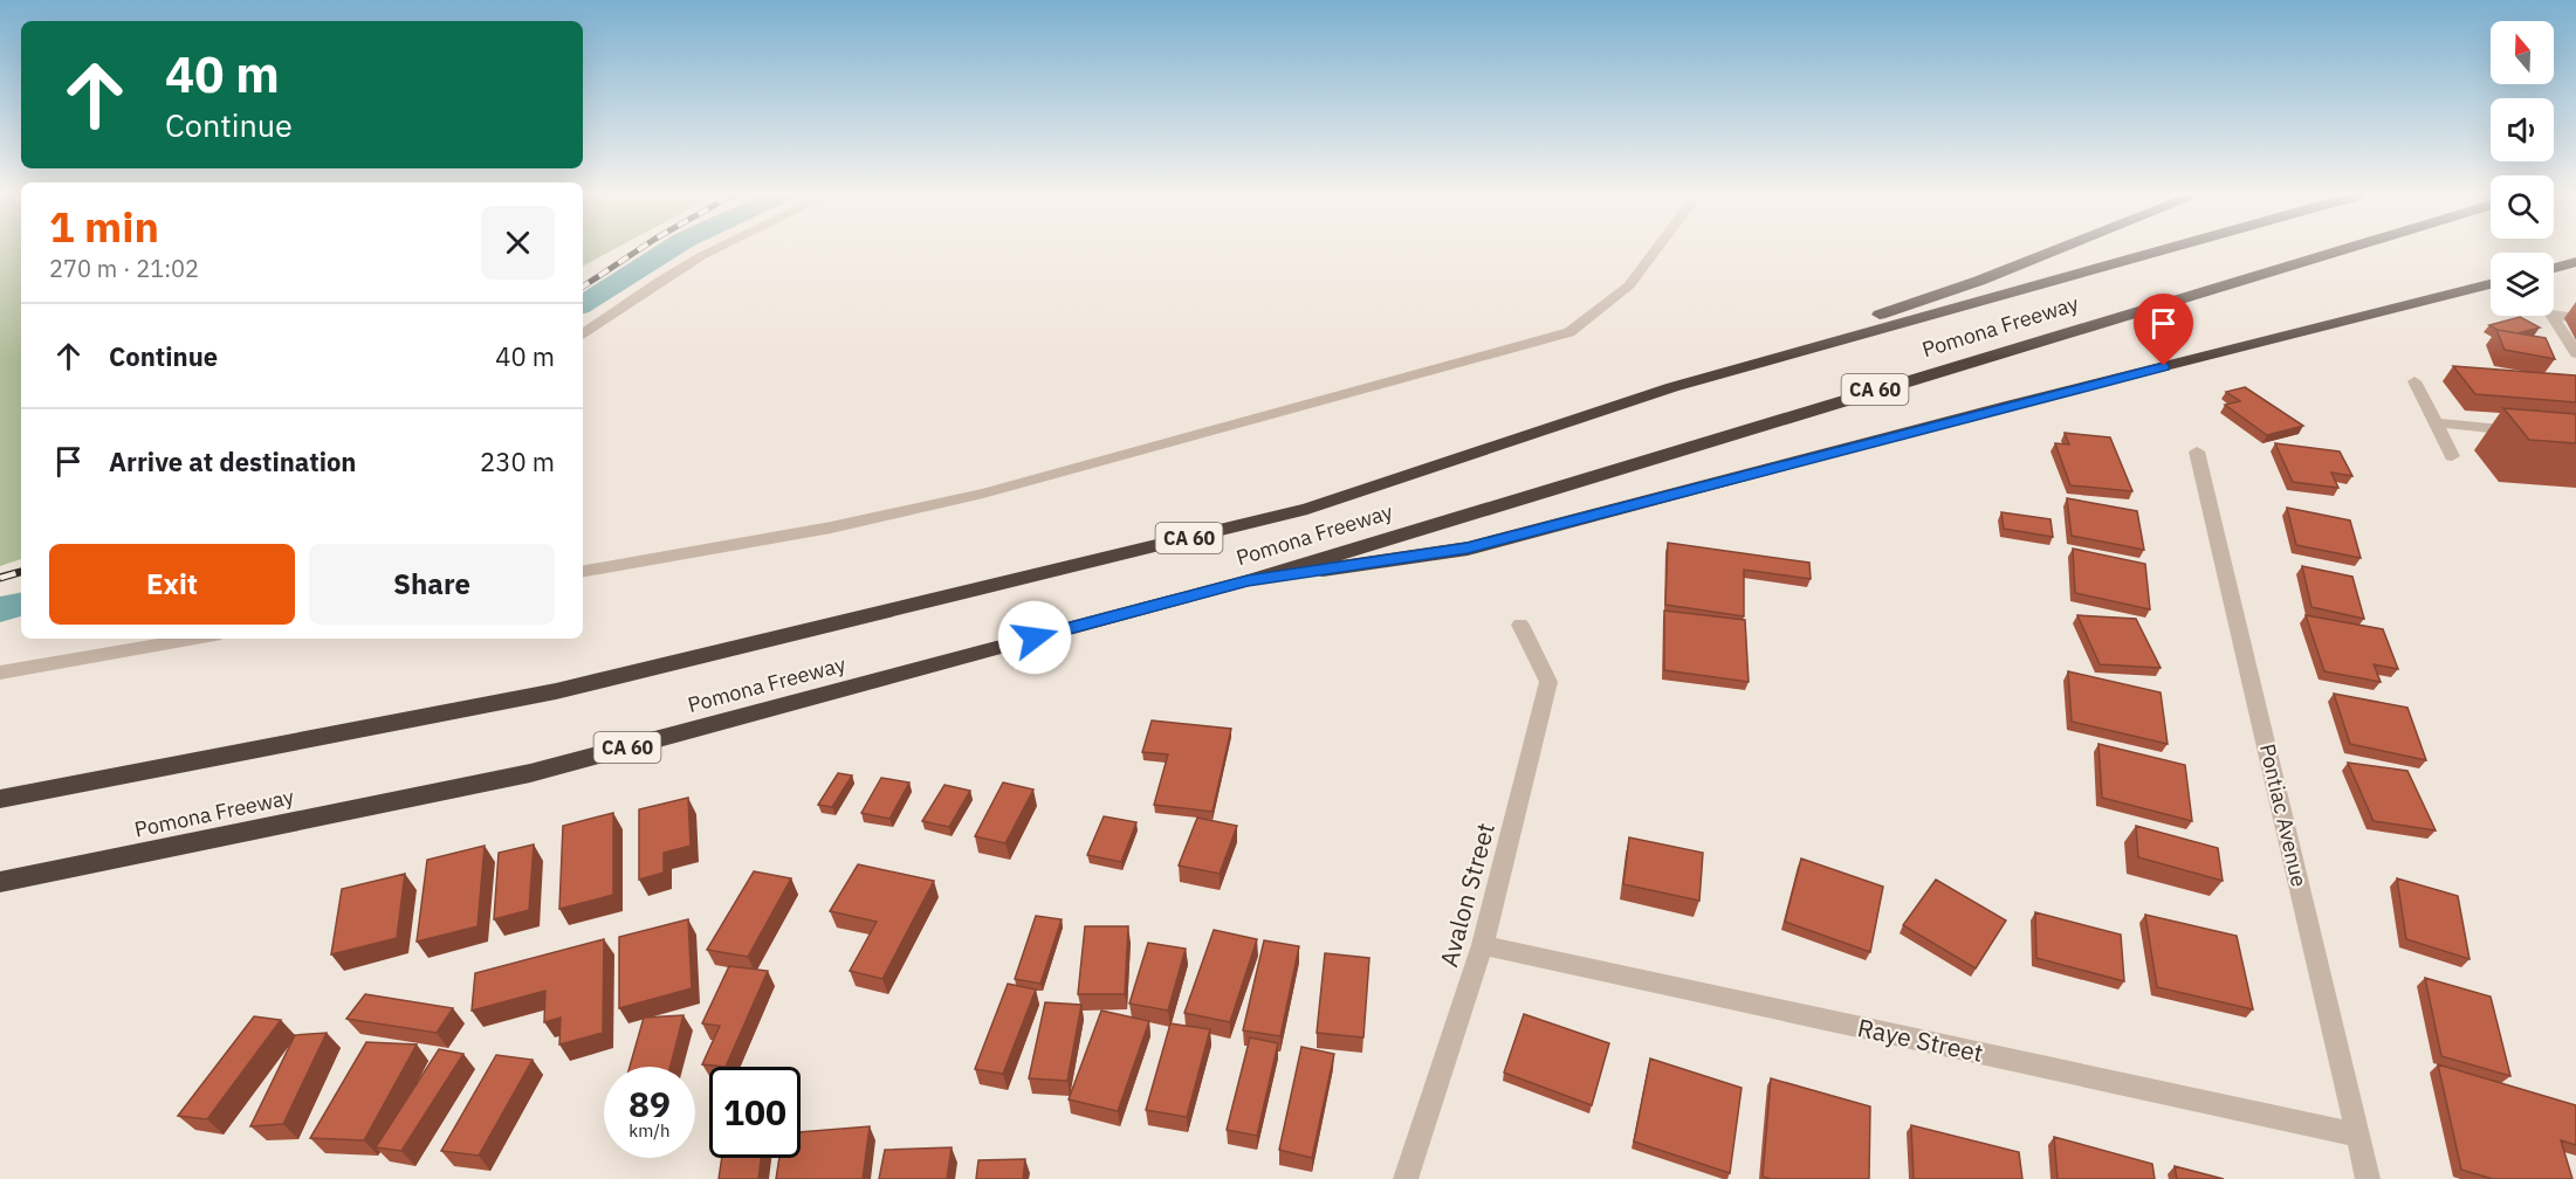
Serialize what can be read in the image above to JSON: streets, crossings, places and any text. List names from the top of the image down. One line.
{"streets":{"highway":["Pomona Freeway","CA 60"],"street":["Pontiac Avenue","Avalon Street","Raye Street"]},"crossings":[["Pontiac Avenue","Raye Street"],["Avalon Street","Raye Street"]],"north":"top","page":{"turn":["40 m","Continue"],"heading":["1 min","270 m · 21:02"],"list":[{"name":"Continue","value":"40 m"},{"name":"Arrive at destination","value":"230 m"}],"buttons":["Exit","Share"],"speed":"89 km/h","limit":"100"}}
